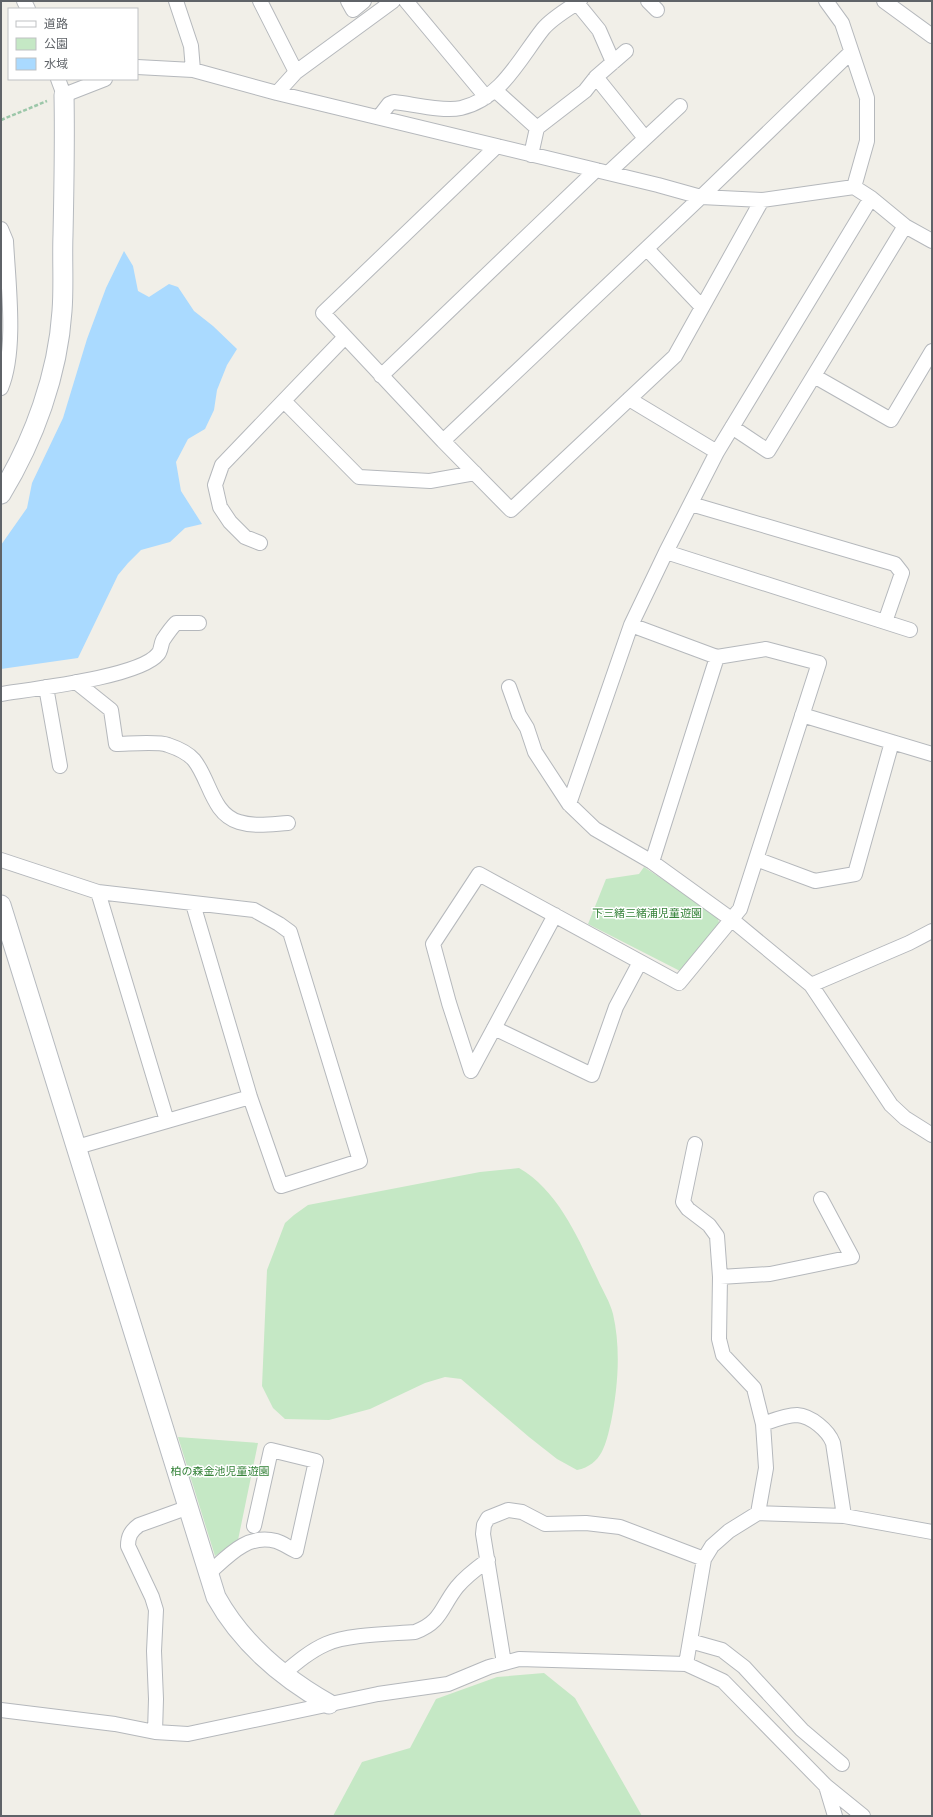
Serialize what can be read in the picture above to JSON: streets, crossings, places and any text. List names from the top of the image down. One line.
{"parks":["下三緒三緒浦児童遊園","柏の森金池児童遊園"],"legend":["道路","公園","水域"]}
